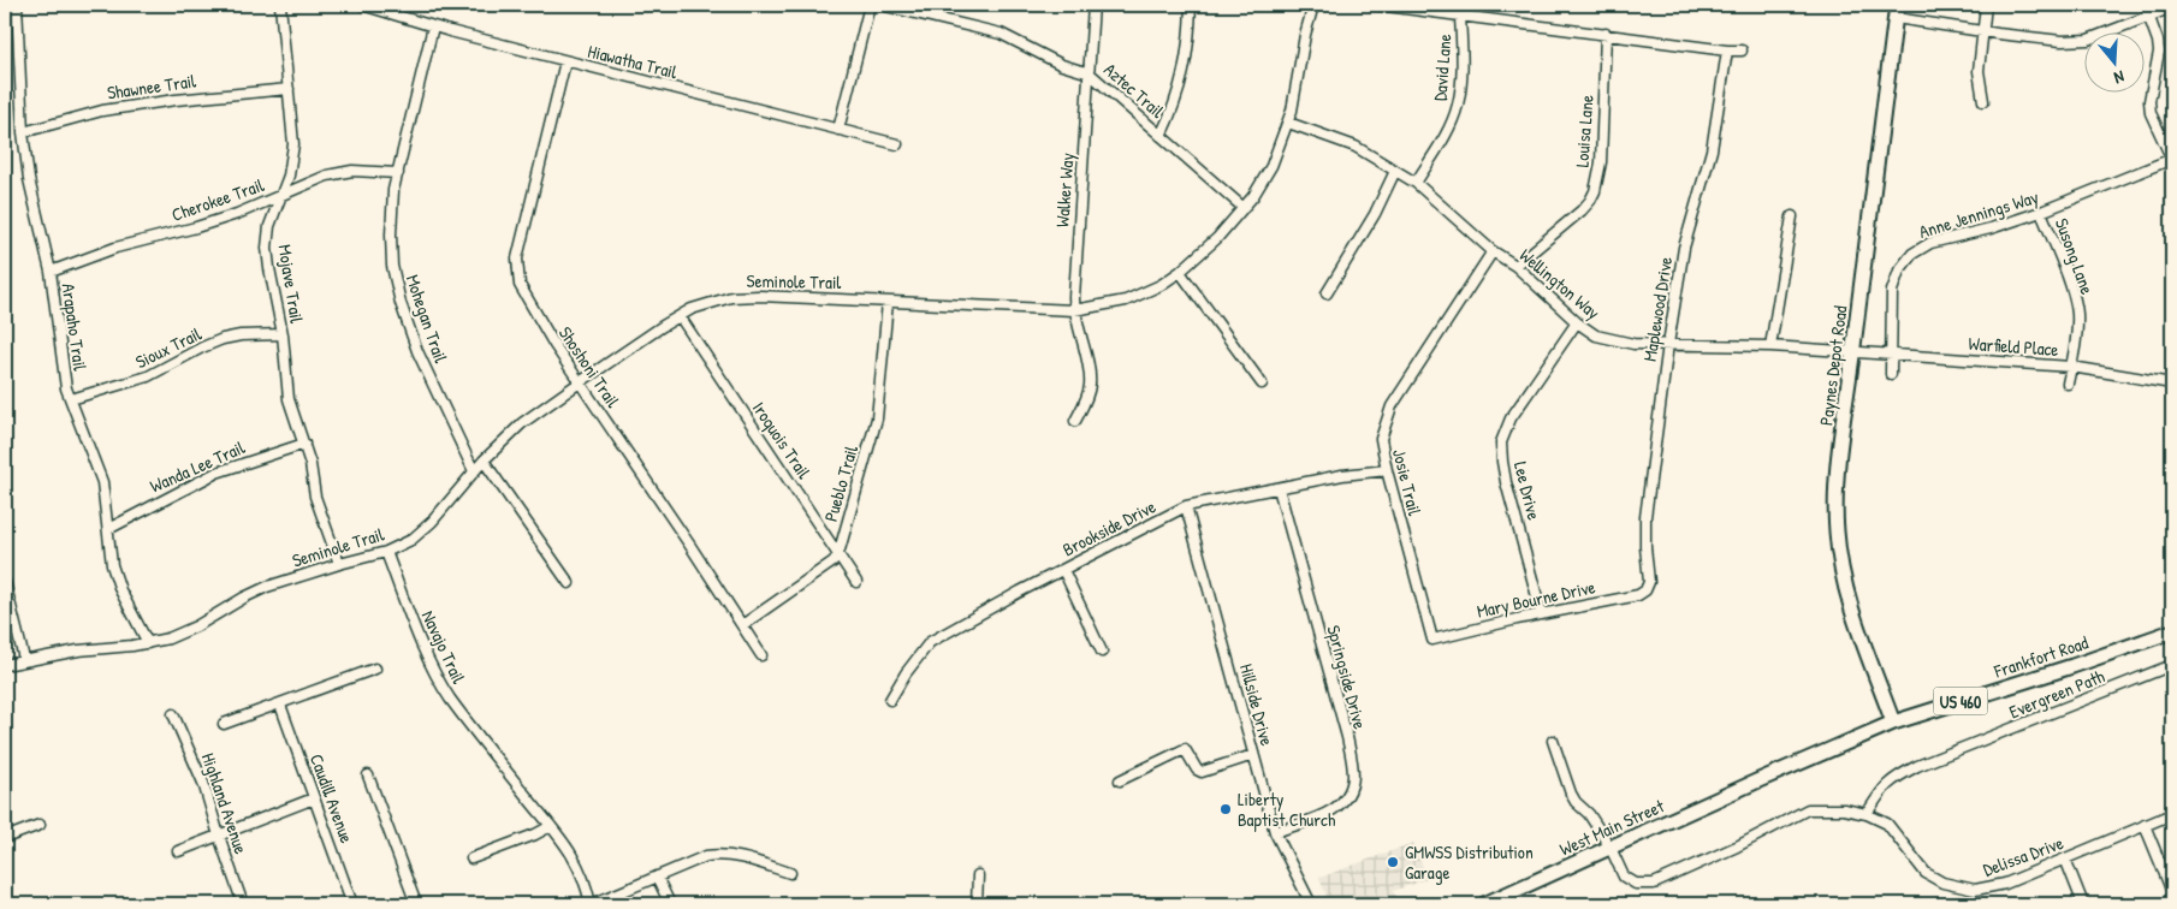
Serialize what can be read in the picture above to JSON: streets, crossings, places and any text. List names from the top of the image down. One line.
{"streets":{"main road":["Paynes Depot Road","Frankfort Road","US 460","West Main Street"],"street":["Hiawatha Trail","David Lane","Shawnee Trail","Aztec Trail","Louisa Lane","Walker Way","Cherokee Trail","Anne Jennings Way","Susong Lane","Seminole Trail","Mojave Trail","Wellington Way","Maplewood Drive","Mohegan Trail","Arapaho Trail","Warfield Place","Sioux Trail","Shoshoni Trail","Iroquois Trail","Wanda Lee Trail","Josie Trail","Pueblo Trail","Lee Drive","Brookside Drive","Mary Bourne Drive","Navajo Trail","Springside Drive","Evergreen Path","Hillside Drive","Caudill Avenue","Highland Avenue","Delissa Drive"]},"crossings":[["Hiawatha Trail","Mohegan Trail"],["Hiawatha Trail","Shoshoni Trail"],["David Lane","Wellington Way"],["Shawnee Trail","Mojave Trail"],["Shawnee Trail","Arapaho Trail"],["Aztec Trail","Walker Way"],["Aztec Trail","Seminole Trail"],["Louisa Lane","Wellington Way"],["Walker Way","Seminole Trail"],["Cherokee Trail","Mojave Trail"],["Cherokee Trail","Mohegan Trail"],["Cherokee Trail","Arapaho Trail"],["Anne Jennings Way","Susong Lane"],["Anne Jennings Way","Warfield Place"],["Susong Lane","Warfield Place"],["Seminole Trail","Mojave Trail"],["Seminole Trail","Wellington Way"],["Seminole Trail","Mohegan Trail"],["Seminole Trail","Arapaho Trail"],["Seminole Trail","Shoshoni Trail"],["Seminole Trail","Iroquois Trail"],["Seminole Trail","Pueblo Trail"],["Seminole Trail","Navajo Trail"],["Mojave Trail","Sioux Trail"],["Mojave Trail","Wanda Lee Trail"],["Wellington Way","Maplewood Drive"],["Wellington Way","Warfield Place"],["Wellington Way","Paynes Depot Road"],["Wellington Way","Josie Trail"],["Wellington Way","Lee Drive"],["Maplewood Drive","Mary Bourne Drive"],["Arapaho Trail","Sioux Trail"],["Arapaho Trail","Wanda Lee Trail"],["Warfield Place","Paynes Depot Road"],["Paynes Depot Road","Frankfort Road"],["Iroquois Trail","Pueblo Trail"],["Josie Trail","Brookside Drive"],["Josie Trail","Mary Bourne Drive"],["Lee Drive","Mary Bourne Drive"],["Brookside Drive","Springside Drive"],["Brookside Drive","Hillside Drive"],["Frankfort Road","West Main Street"],["Springside Drive","Hillside Drive"],["Evergreen Path","Delissa Drive"],["West Main Street","Delissa Drive"]],"places":["Liberty Baptist Church","GMWSS Distribution Garage"],"north":"bottom"}
